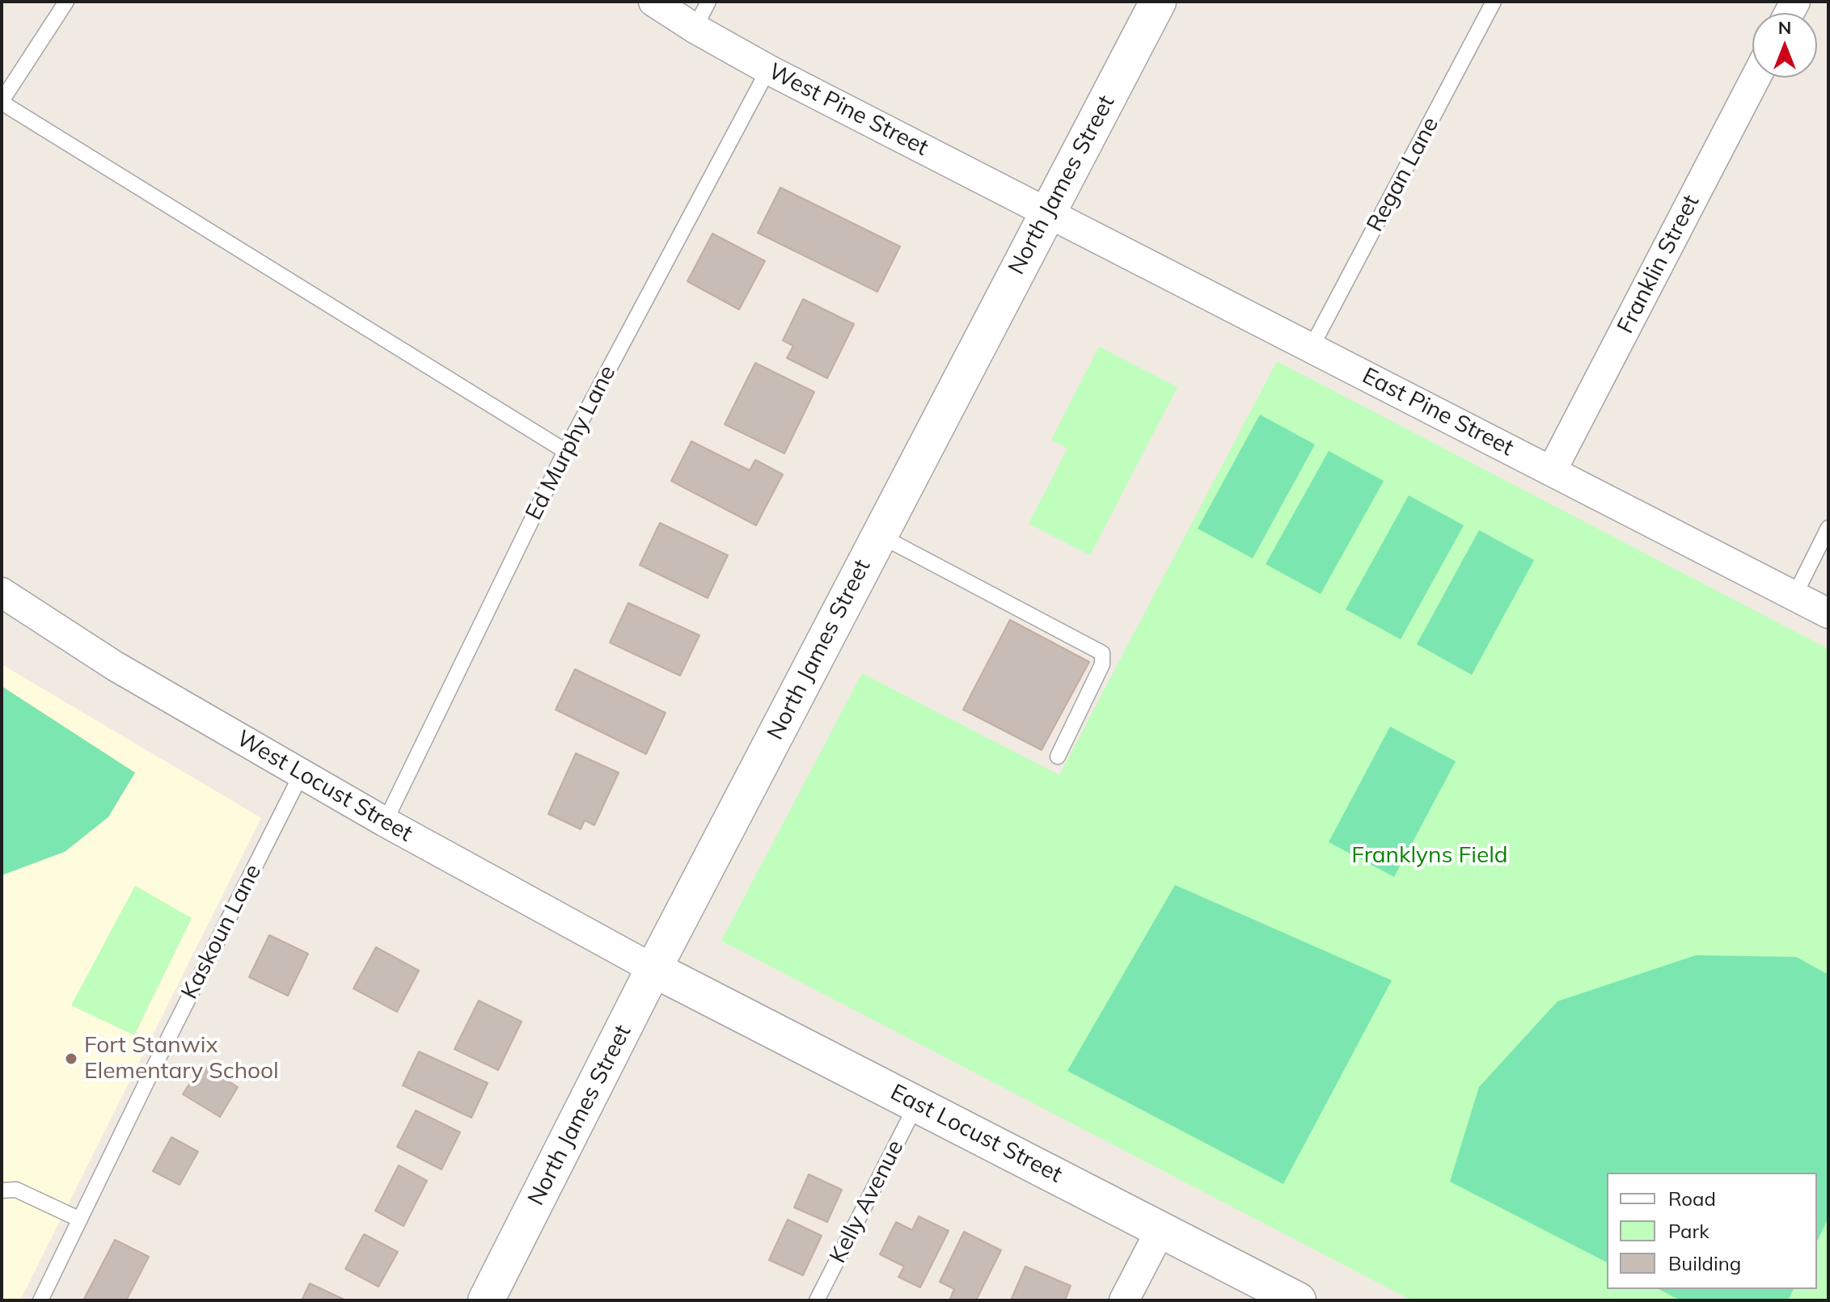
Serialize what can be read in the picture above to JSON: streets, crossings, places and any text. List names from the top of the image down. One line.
{"streets":{"street":["West Pine Street","North James Street","Franklin Street","East Pine Street","West Locust Street","East Locust Street"],"lane":["Regan Lane","Ed Murphy Lane","Kaskoun Lane","Kelly Avenue"]},"crossings":[["West Pine Street","North James Street"],["West Pine Street","East Pine Street"],["West Pine Street","Ed Murphy Lane"],["Regan Lane","East Pine Street"],["North James Street","East Pine Street"],["North James Street","West Locust Street"],["North James Street","East Locust Street"],["Franklin Street","East Pine Street"],["Ed Murphy Lane","West Locust Street"],["West Locust Street","Kaskoun Lane"],["West Locust Street","East Locust Street"],["East Locust Street","Kelly Avenue"]],"parks":["Franklyns Field"],"places":["Fort Stanwix Elementary School"],"legend":["Road","Park","Building"],"north":"top"}
